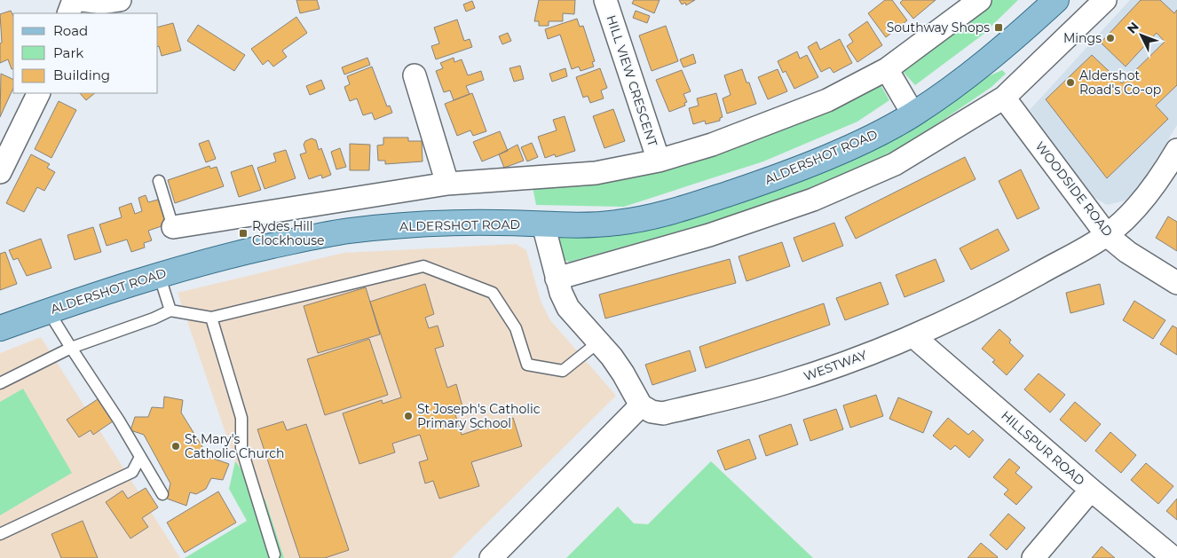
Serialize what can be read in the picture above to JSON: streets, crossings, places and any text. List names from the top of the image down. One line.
{"streets":{"main road":["ALDERSHOT ROAD"],"street":["HILL VIEW CRESCENT","WOODSIDE ROAD","WESTWAY","HILLSPUR ROAD"]},"crossings":[["WOODSIDE ROAD","WESTWAY"],["WESTWAY","HILLSPUR ROAD"]],"places":{"transit":["Southway Shops","Rydes Hill Clockhouse"],"other":["Mings","Aldershot Road's Co-op","St Joseph's Catholic Primary School","St Mary's Catholic Church"]},"legend":["Road","Park","Building"],"north":"top left"}
